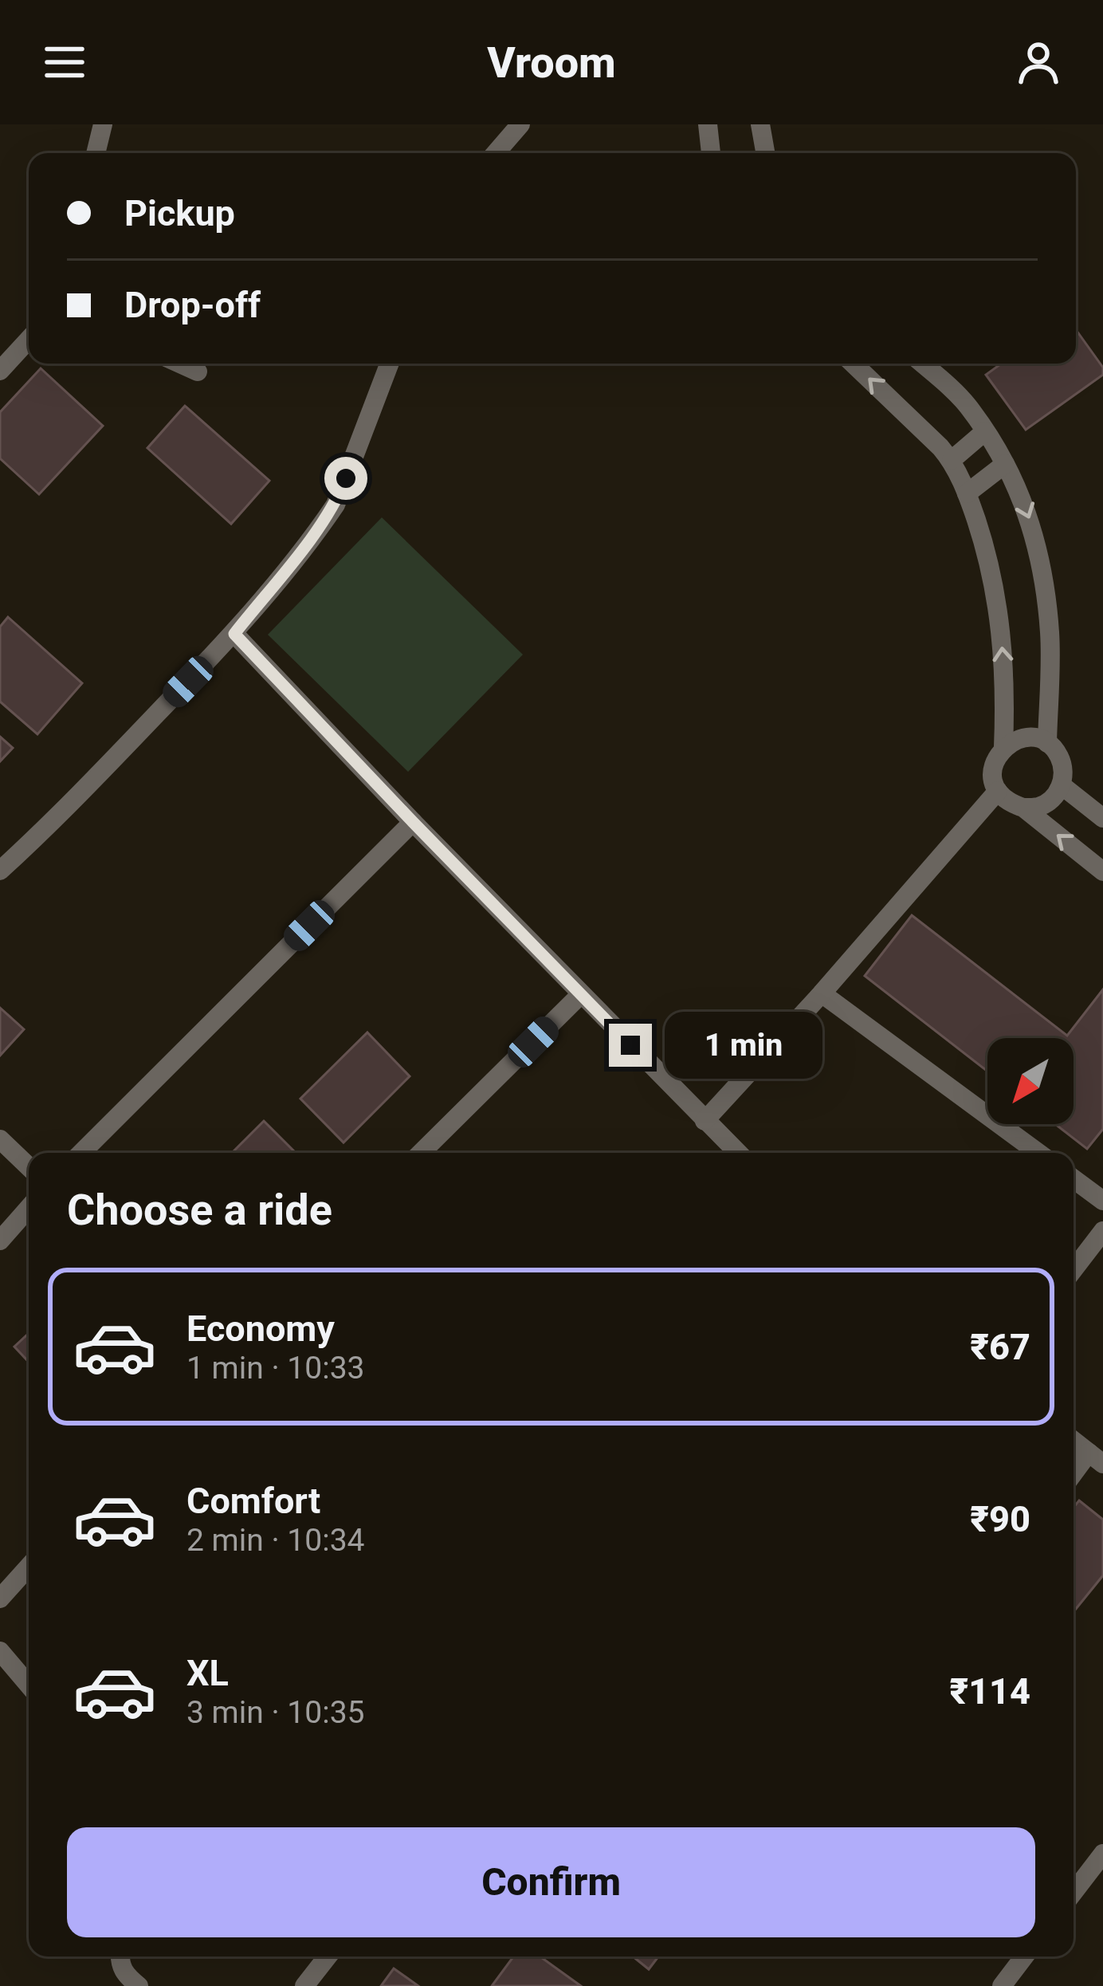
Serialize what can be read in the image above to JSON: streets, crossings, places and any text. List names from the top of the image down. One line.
{"north":"bottom left","page":{"header":"Vroom","banner":["Pickup","Drop-off"],"bubble":"1 min","heading":"Choose a ride","list":[{"name":"Economy","note":"1 min · 10:33","value":"₹67"},{"name":"Comfort","note":"2 min · 10:34","value":"₹90"},{"name":"XL","note":"3 min · 10:35","value":"₹114"}],"buttons":"Confirm"}}
